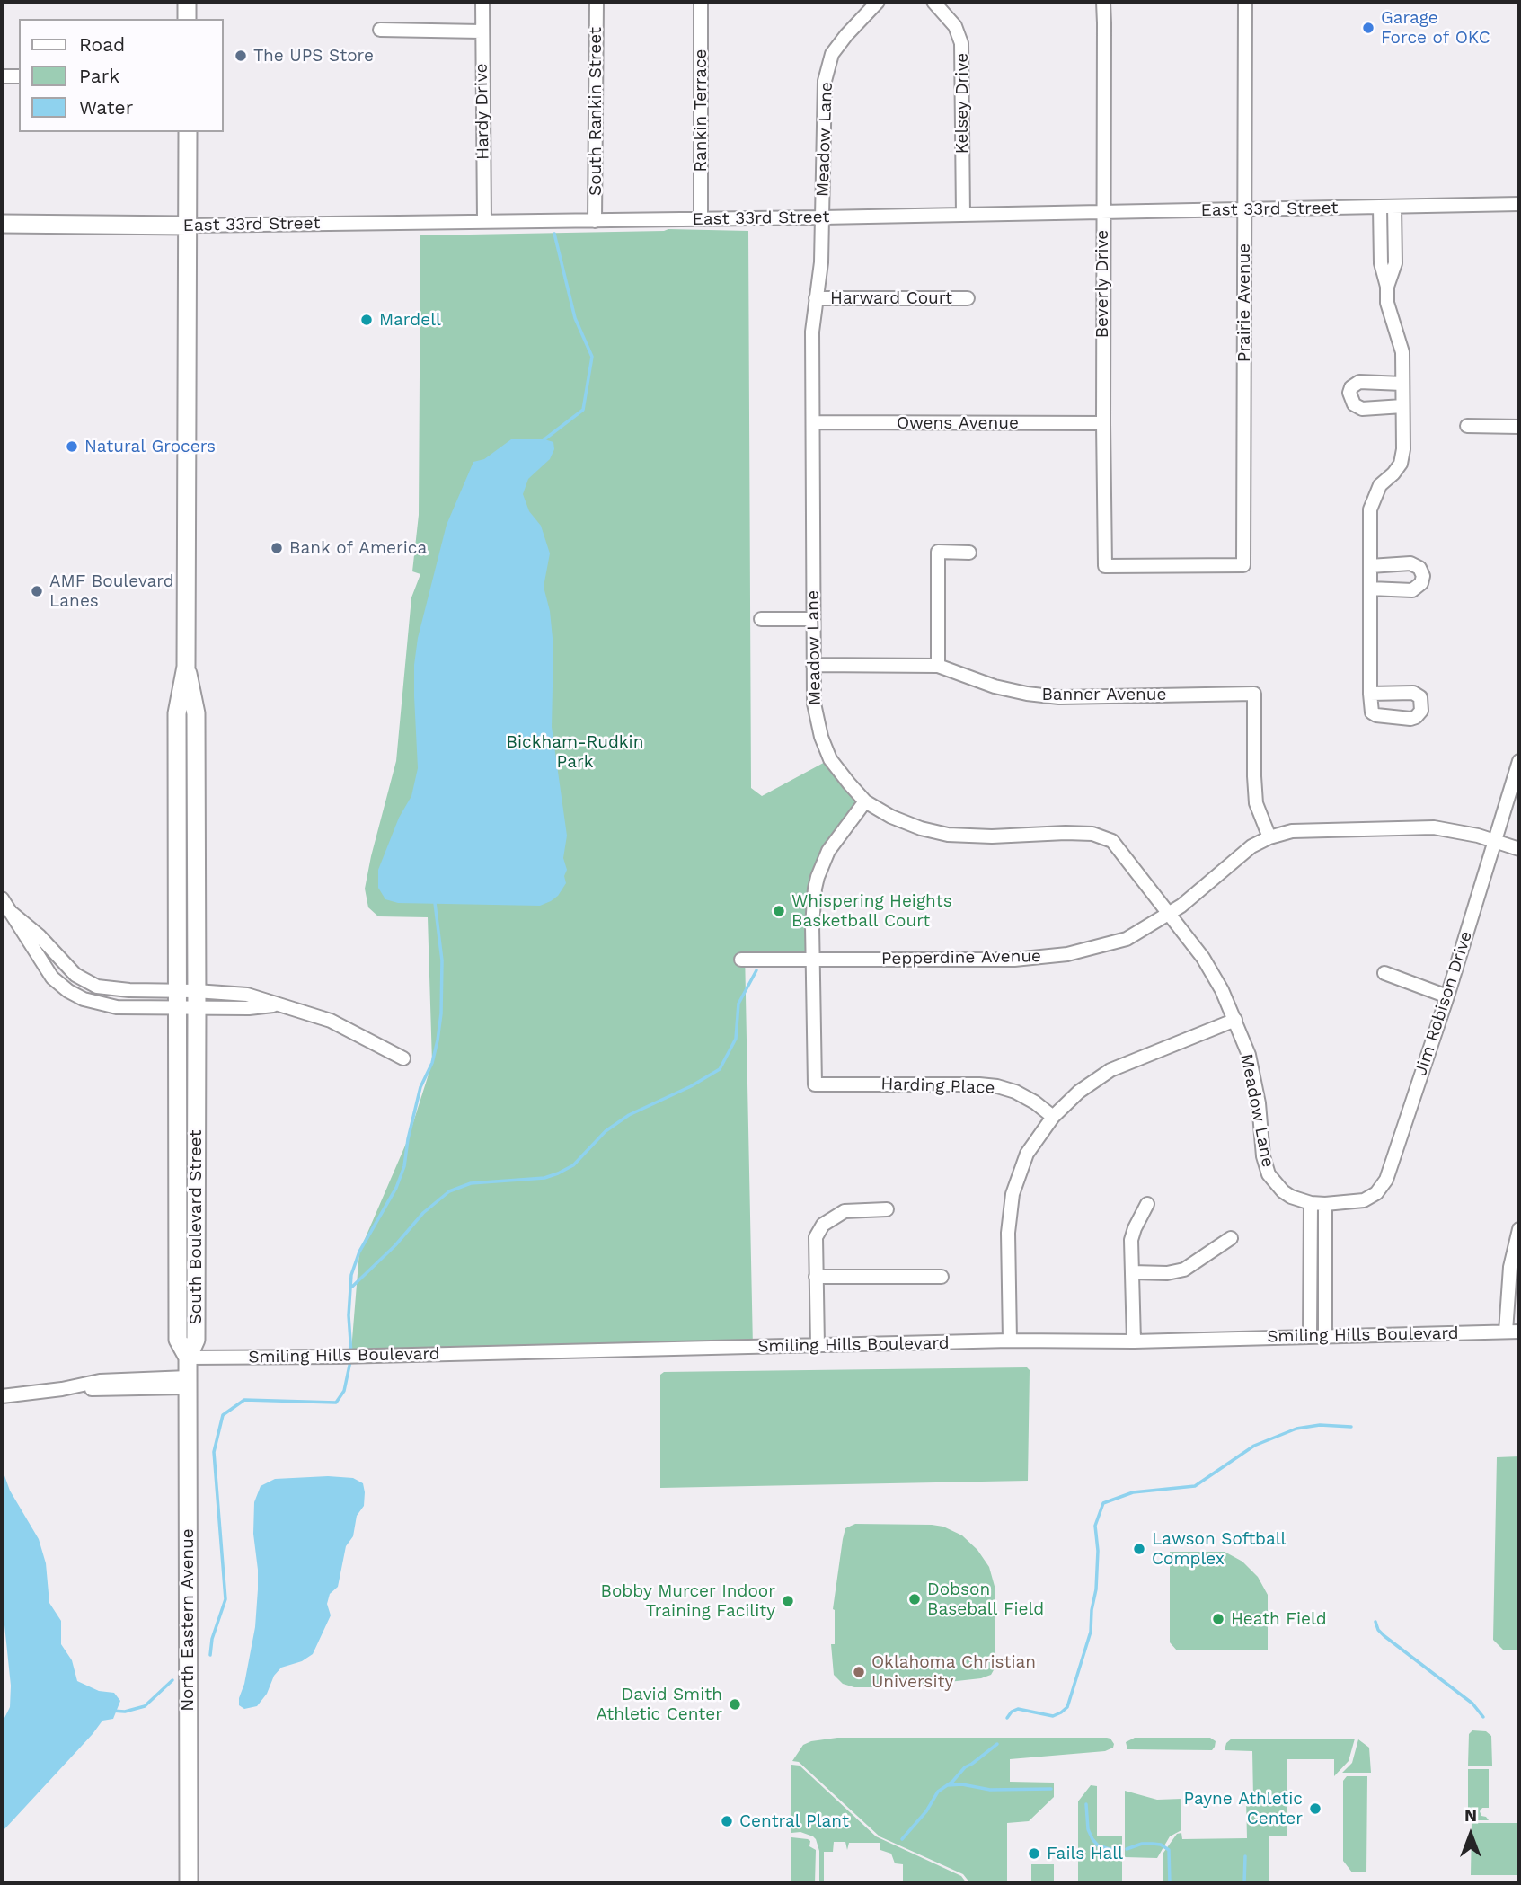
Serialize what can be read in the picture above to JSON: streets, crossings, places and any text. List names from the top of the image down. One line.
{"streets":{"main road":["East 33rd Street","South Boulevard Street","North Eastern Avenue"],"street":["Kelsey Drive","Rankin Terrace","Hardy Drive","South Rankin Street","Meadow Lane","Beverly Drive","Harward Court","Prairie Avenue","Owens Avenue","Banner Avenue","Pepperdine Avenue","Jim Robison Drive","Harding Place","Smiling Hills Boulevard"]},"crossings":[["Kelsey Drive","East 33rd Street"],["Rankin Terrace","East 33rd Street"],["Hardy Drive","East 33rd Street"],["South Rankin Street","East 33rd Street"],["Meadow Lane","East 33rd Street"],["Meadow Lane","Harward Court"],["Meadow Lane","Owens Avenue"],["Meadow Lane","Banner Avenue"],["Meadow Lane","Pepperdine Avenue"],["Meadow Lane","Jim Robison Drive"],["East 33rd Street","Beverly Drive"],["East 33rd Street","Prairie Avenue"],["East 33rd Street","South Boulevard Street"],["Beverly Drive","Prairie Avenue"],["Beverly Drive","Owens Avenue"],["Banner Avenue","Pepperdine Avenue"],["Pepperdine Avenue","Jim Robison Drive"],["Pepperdine Avenue","Harding Place"],["South Boulevard Street","Smiling Hills Boulevard"],["South Boulevard Street","North Eastern Avenue"],["Smiling Hills Boulevard","North Eastern Avenue"]],"parks":["Bickham-Rudkin Park"],"places":["Garage Force of OKC","The UPS Store","Mardell","Natural Grocers","Bank of America","AMF Boulevard Lanes","Whispering Heights Basketball Court","Lawson Softball Complex","Dobson Baseball Field","Bobby Murcer Indoor Training Facility","Heath Field","Oklahoma Christian University","David Smith Athletic Center","Payne Athletic Center","Central Plant","Fails Hall"],"legend":["Road","Park","Water"],"north":"top"}
